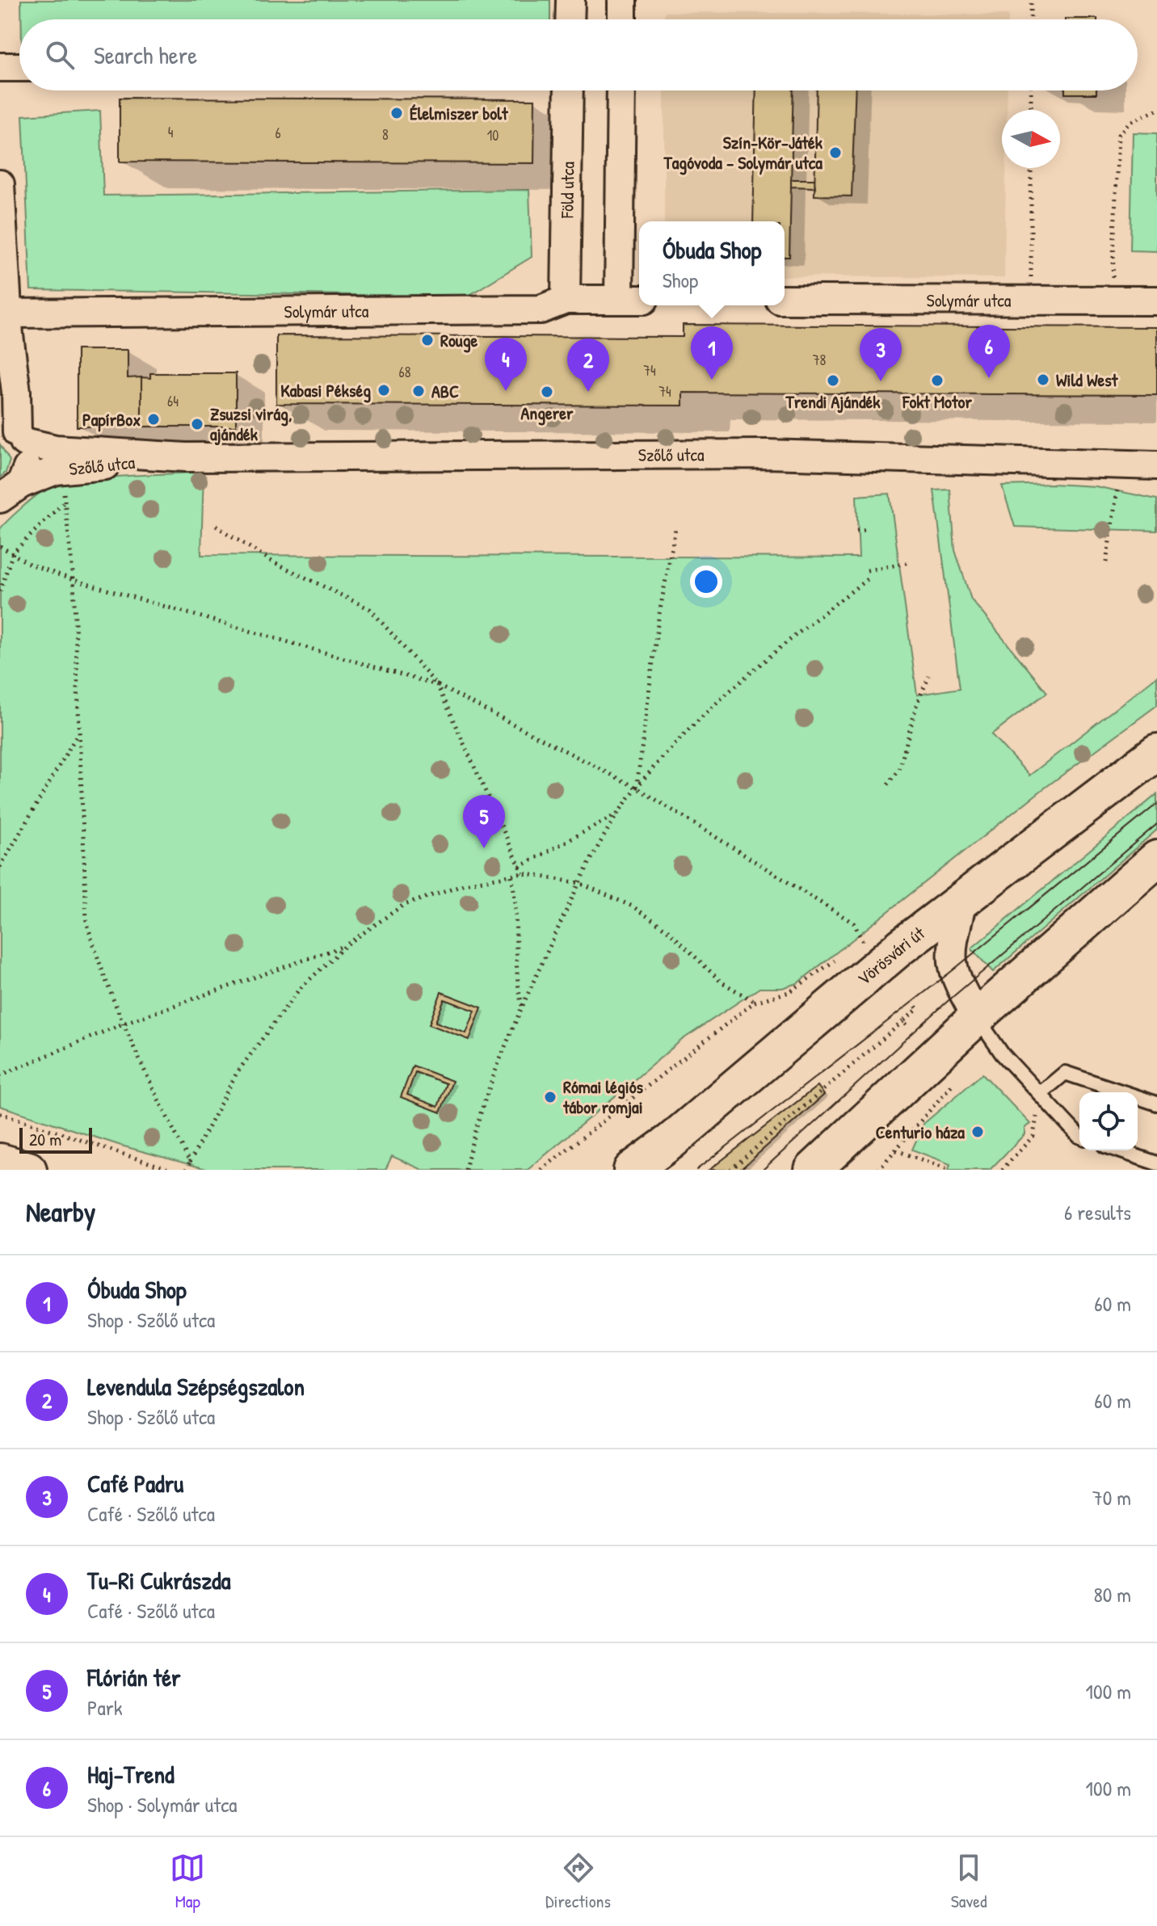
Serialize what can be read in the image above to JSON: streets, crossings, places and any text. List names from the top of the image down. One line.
{"streets":{"main road":["Vörösvári út"],"street":["Föld utca","Solymár utca","Szőlő utca"]},"crossings":[["Föld utca","Solymár utca"]],"places":["Élelmiszer bolt","Szín-Kör-Játék Tagóvoda – Solymár utca","Rouge","Wild West","Trendi Ajándék","Fokt Motor","Kabasi Pékség","ABC","Angerer","PapírBox","Zsuzsi virág, ajándék","Római légiós tábor romjai","Centurio háza"],"house_numbers":["4","6","8","10","78","74","68","74","64"],"scale_bar":"20 m","north":"right","page":{"search":"Search here","popup":["Óbuda Shop","Shop"],"pins":["6","1","3","4","2","5"],"scale":"20 m","heading":["Nearby","6 results"],"list":[{"mark":"1","name":"Óbuda Shop","note":"Shop · Szőlő utca","value":"60 m"},{"mark":"2","name":"Levendula Szépségszalon","note":"Shop · Szőlő utca","value":"60 m"},{"mark":"3","name":"Café Padru","note":"Café · Szőlő utca","value":"70 m"},{"mark":"4","name":"Tu-Ri Cukrászda","note":"Café · Szőlő utca","value":"80 m"},{"mark":"5","name":"Flórián tér","note":"Park","value":"100 m"},{"mark":"6","name":"Haj-Trend","note":"Shop · Solymár utca","value":"100 m"}],"nav":["Map","Directions","Saved"]}}
